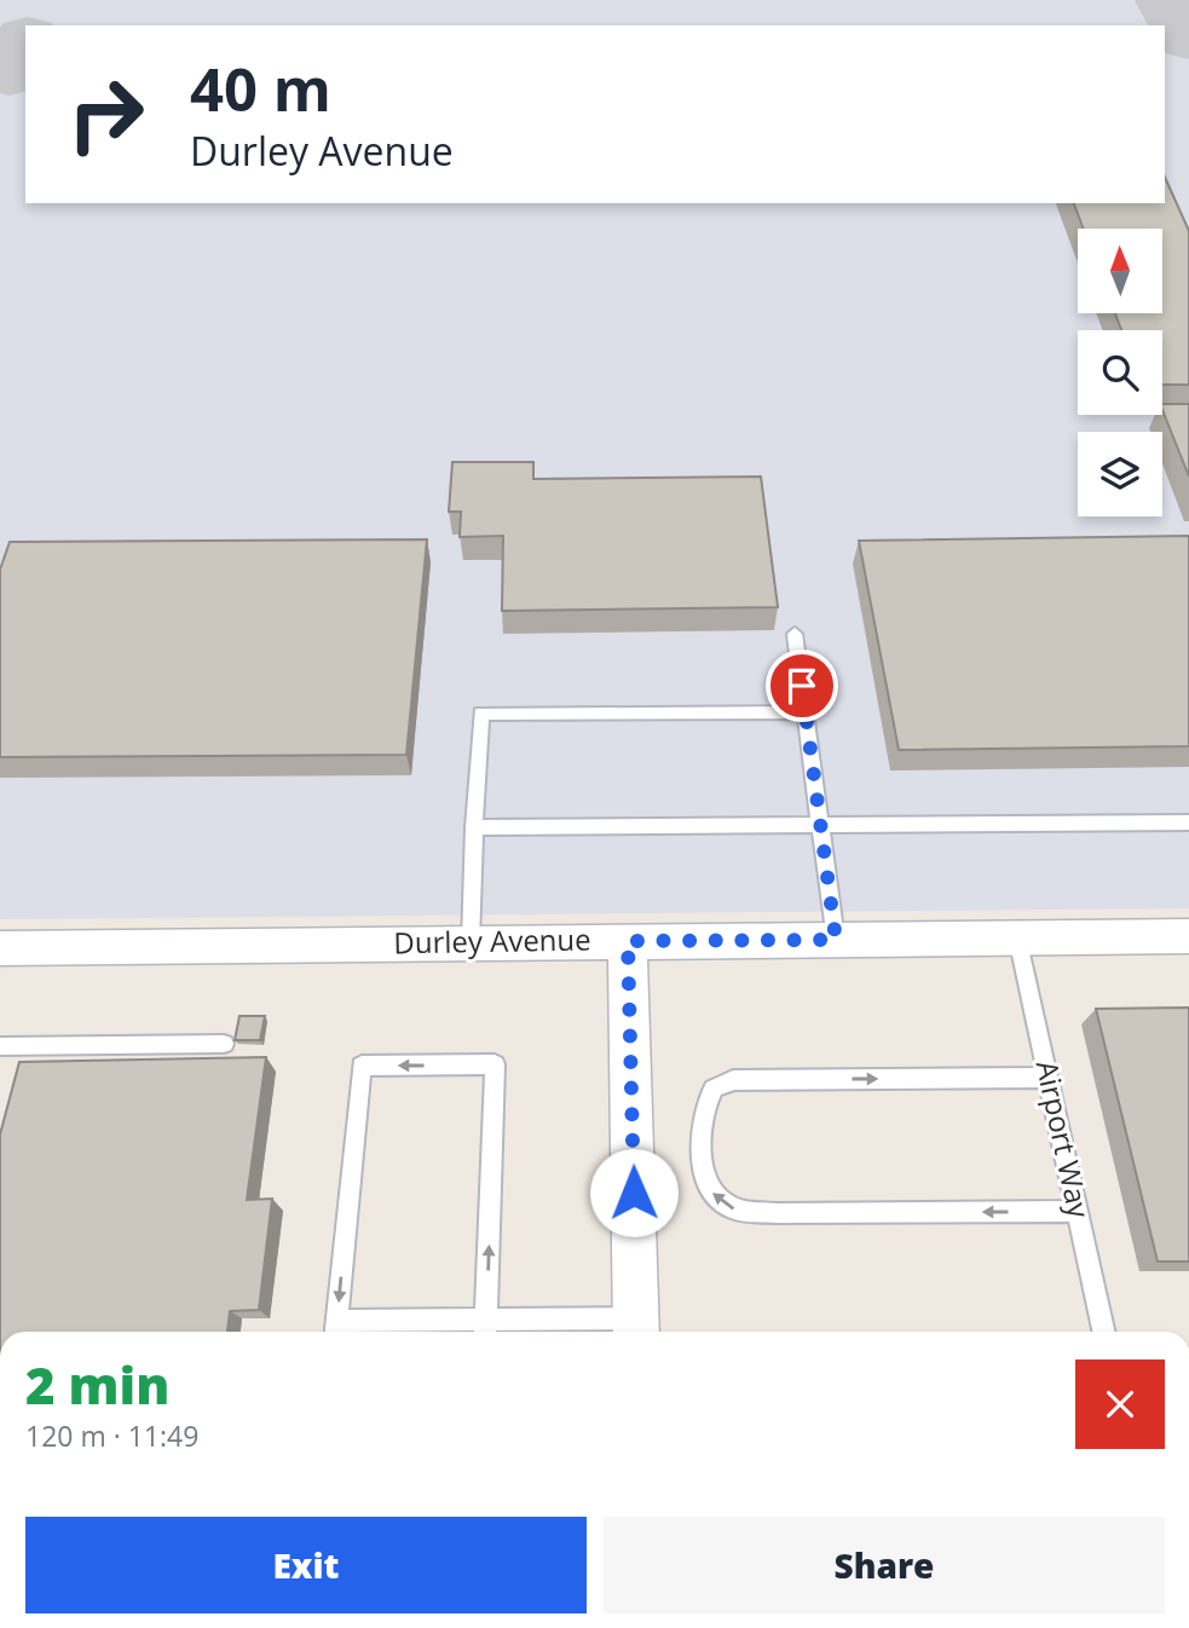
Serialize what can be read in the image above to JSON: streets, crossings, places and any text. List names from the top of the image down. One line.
{"streets":{"street":["Durley Avenue"],"lane":["Airport Way"]},"crossings":[["Durley Avenue","Airport Way"]],"north":"top","page":{"turn":["40 m","Durley Avenue"],"heading":["2 min","120 m · 11:49"],"buttons":["Exit","Share"]}}
